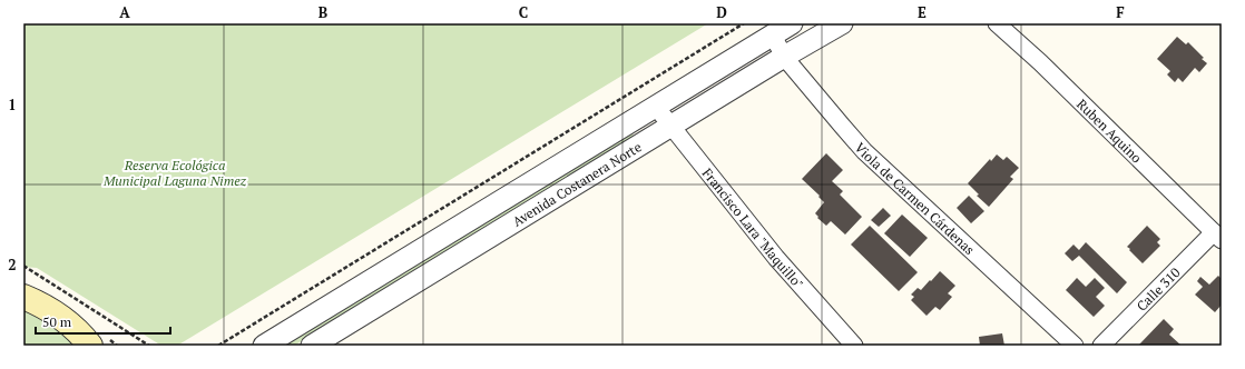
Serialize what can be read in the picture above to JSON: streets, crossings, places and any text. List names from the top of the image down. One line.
{"streets":{"street":["Ruben Aquino","Avenida Costanera Norte","Viola de Carmen Cárdenas","Francisco Lara \"Maquillo\"","Calle 310"]},"crossings":[["Ruben Aquino","Calle 310"],["Avenida Costanera Norte","Viola de Carmen Cárdenas"],["Avenida Costanera Norte","Francisco Lara \"Maquillo\""]],"parks":["Reserva Ecológica Municipal Laguna Nimez"],"scale_bar":"50 m","grid":{"columns":["A","B","C","D","E","F"],"rows":["1","2"]}}
